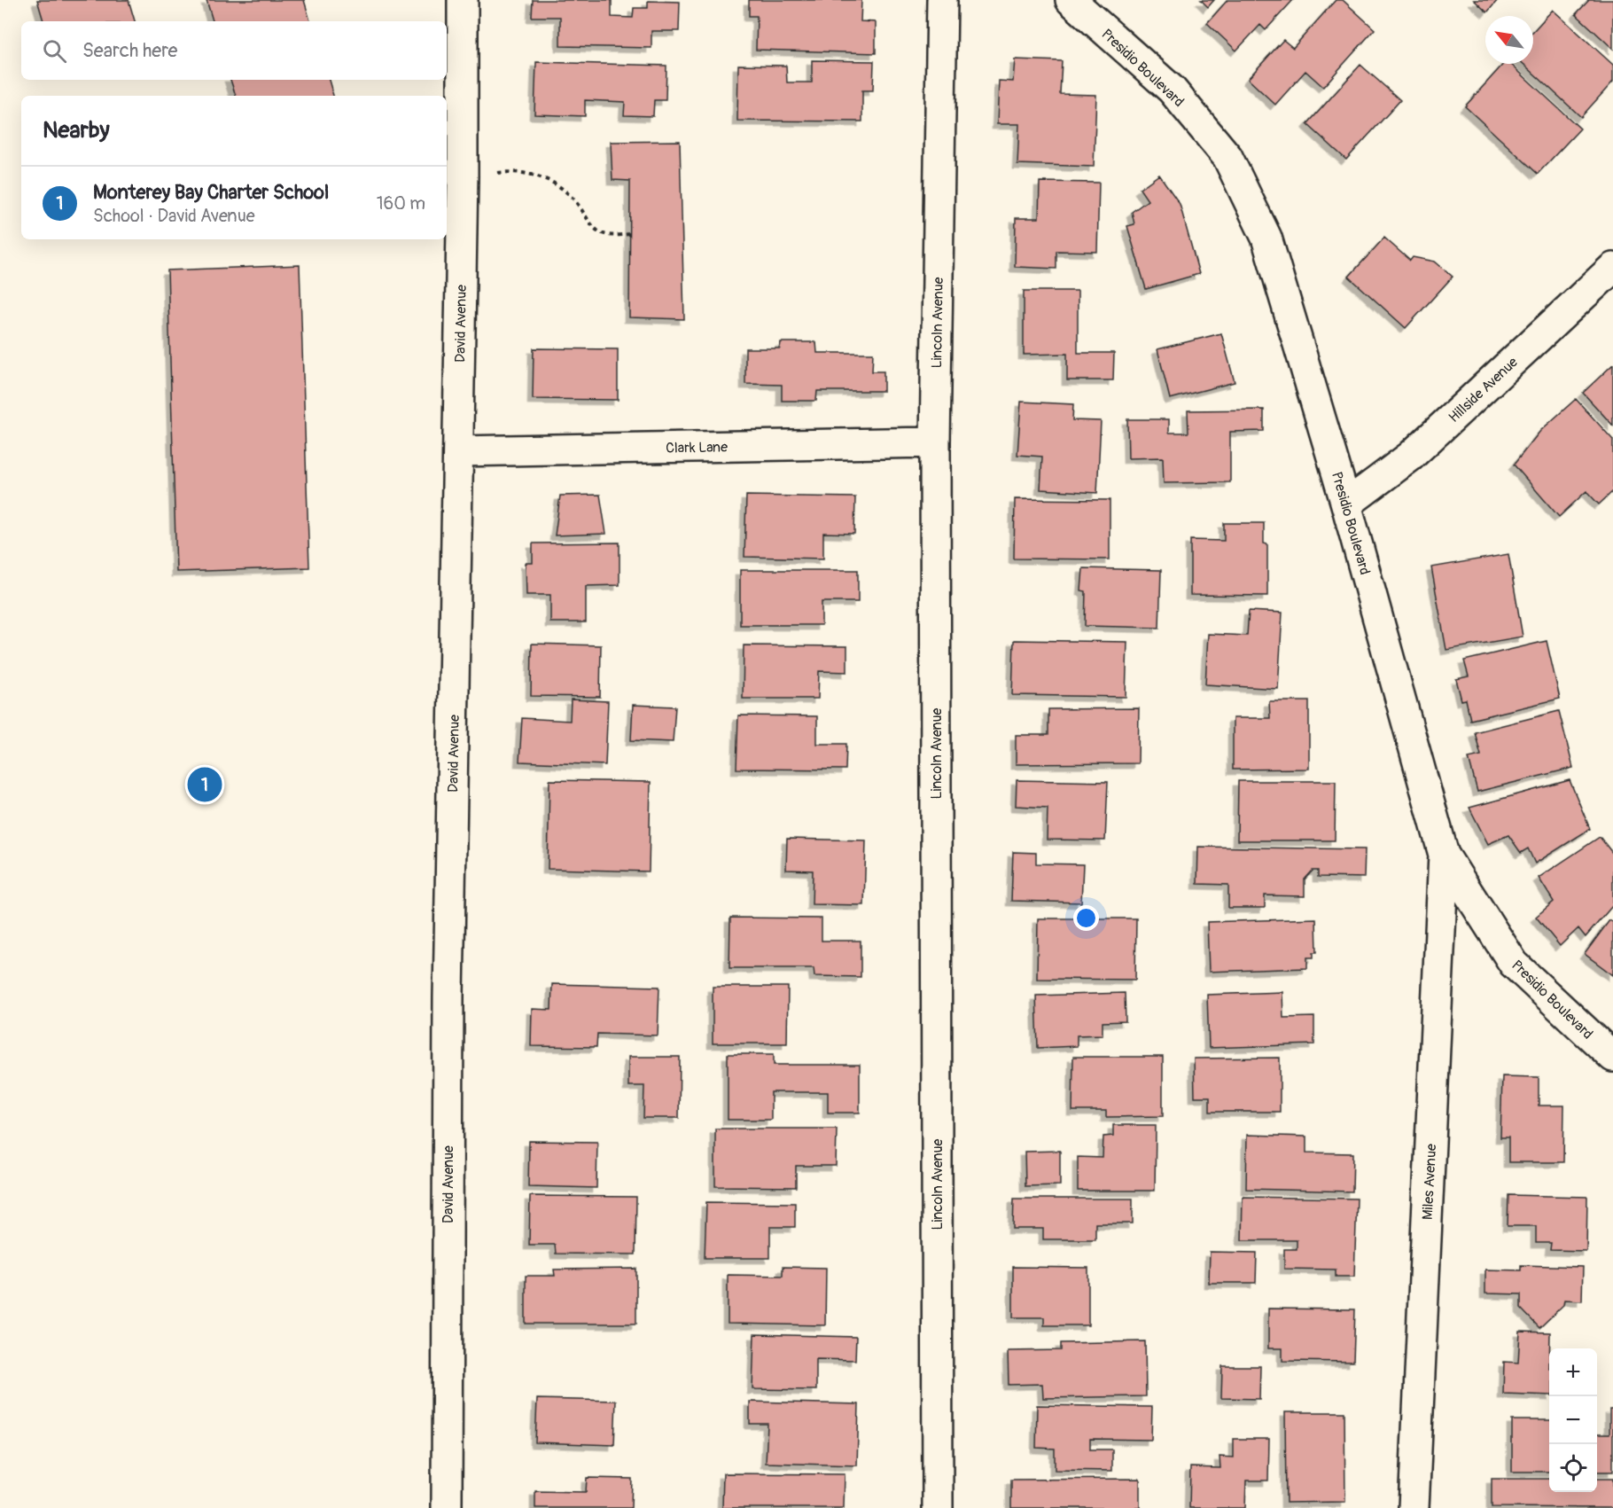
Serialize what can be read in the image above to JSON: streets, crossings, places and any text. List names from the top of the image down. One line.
{"streets":{"street":["Presidio Boulevard","Lincoln Avenue","David Avenue","Hillside Avenue","Clark Lane","Miles Avenue"]},"crossings":[["Presidio Boulevard","Hillside Avenue"],["Presidio Boulevard","Miles Avenue"],["Lincoln Avenue","Clark Lane"],["David Avenue","Clark Lane"]],"north":"top left","page":{"search":"Search here","heading":"Nearby","list":[{"mark":"1","name":"Monterey Bay Charter School","note":"School · David Avenue","value":"160 m"}],"pins":"1","map_buttons":["+","−"]}}
